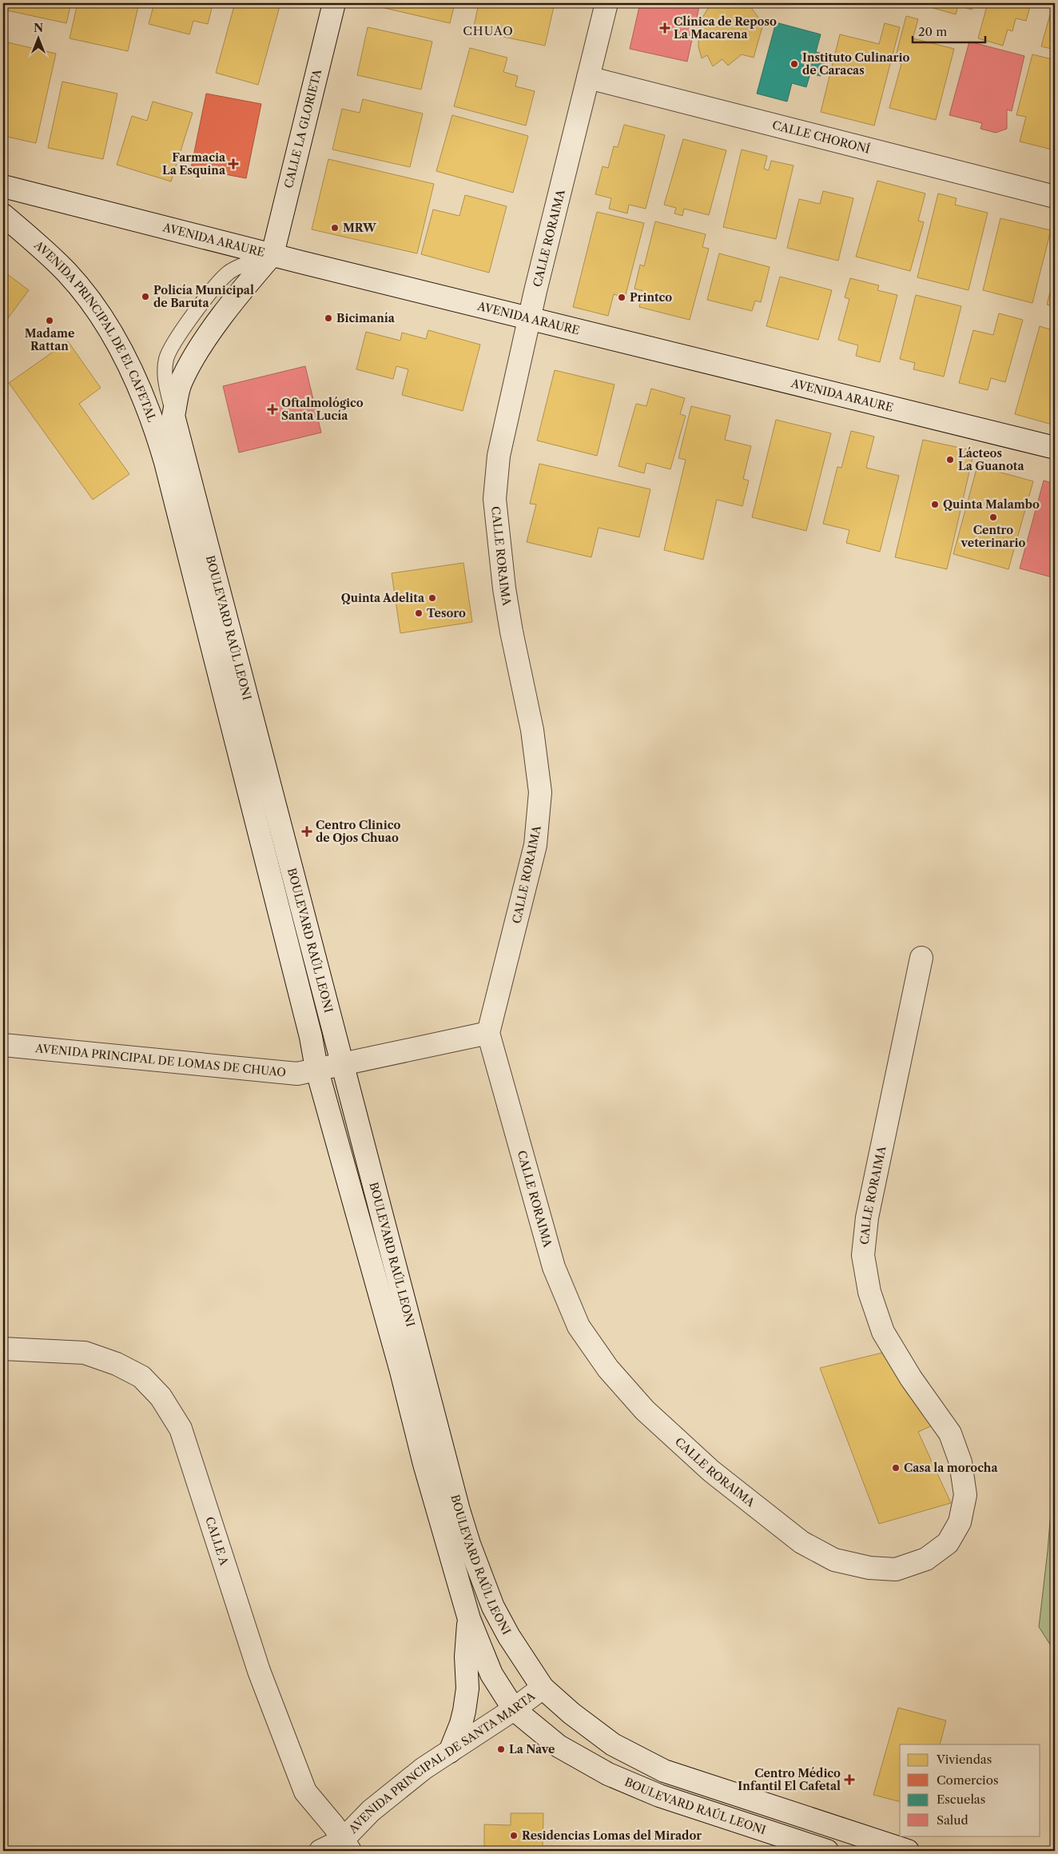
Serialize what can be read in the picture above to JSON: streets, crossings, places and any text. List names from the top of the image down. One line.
{"streets":{"street":["CALLE LA GLORIETA","CALLE CHORONÍ","CALLE RORAIMA","AVENIDA ARAURE","AVENIDA PRINCIPAL DE EL CAFETAL","BOULEVARD RAÚL LEONI","AVENIDA PRINCIPAL DE LOMAS DE CHUAO","CALLE A","AVENIDA PRINCIPAL DE SANTA MARTA"]},"crossings":[["CALLE LA GLORIETA","AVENIDA ARAURE"],["CALLE LA GLORIETA","AVENIDA PRINCIPAL DE EL CAFETAL"],["CALLE CHORONÍ","CALLE RORAIMA"],["CALLE RORAIMA","AVENIDA ARAURE"],["CALLE RORAIMA","AVENIDA PRINCIPAL DE LOMAS DE CHUAO"],["AVENIDA ARAURE","AVENIDA PRINCIPAL DE EL CAFETAL"],["AVENIDA PRINCIPAL DE EL CAFETAL","BOULEVARD RAÚL LEONI"],["BOULEVARD RAÚL LEONI","AVENIDA PRINCIPAL DE LOMAS DE CHUAO"],["BOULEVARD RAÚL LEONI","AVENIDA PRINCIPAL DE SANTA MARTA"],["CALLE A","AVENIDA PRINCIPAL DE SANTA MARTA"]],"districts":["CHUAO"],"places":{"health":["Clínica de Reposo La Macarena","Farmacia La Esquina","Oftalmológico Santa Lucía","Centro Clinico de Ojos Chuao","Centro Médico Infantil El Cafetal"],"other":["Instituto Culinario de Caracas","MRW","Policía Municipal de Baruta","Printco","Bicimanía","Madame Rattan","Lácteos La Guanota","Quinta Malambo","Centro veterinario","Quinta Adelita","Tesoro","Casa la morocha","La Nave","Residencias Lomas del Mirador"]},"legend":["Viviendas","Comercios","Escuelas","Salud"],"scale_bar":"20 m","north":"top"}
